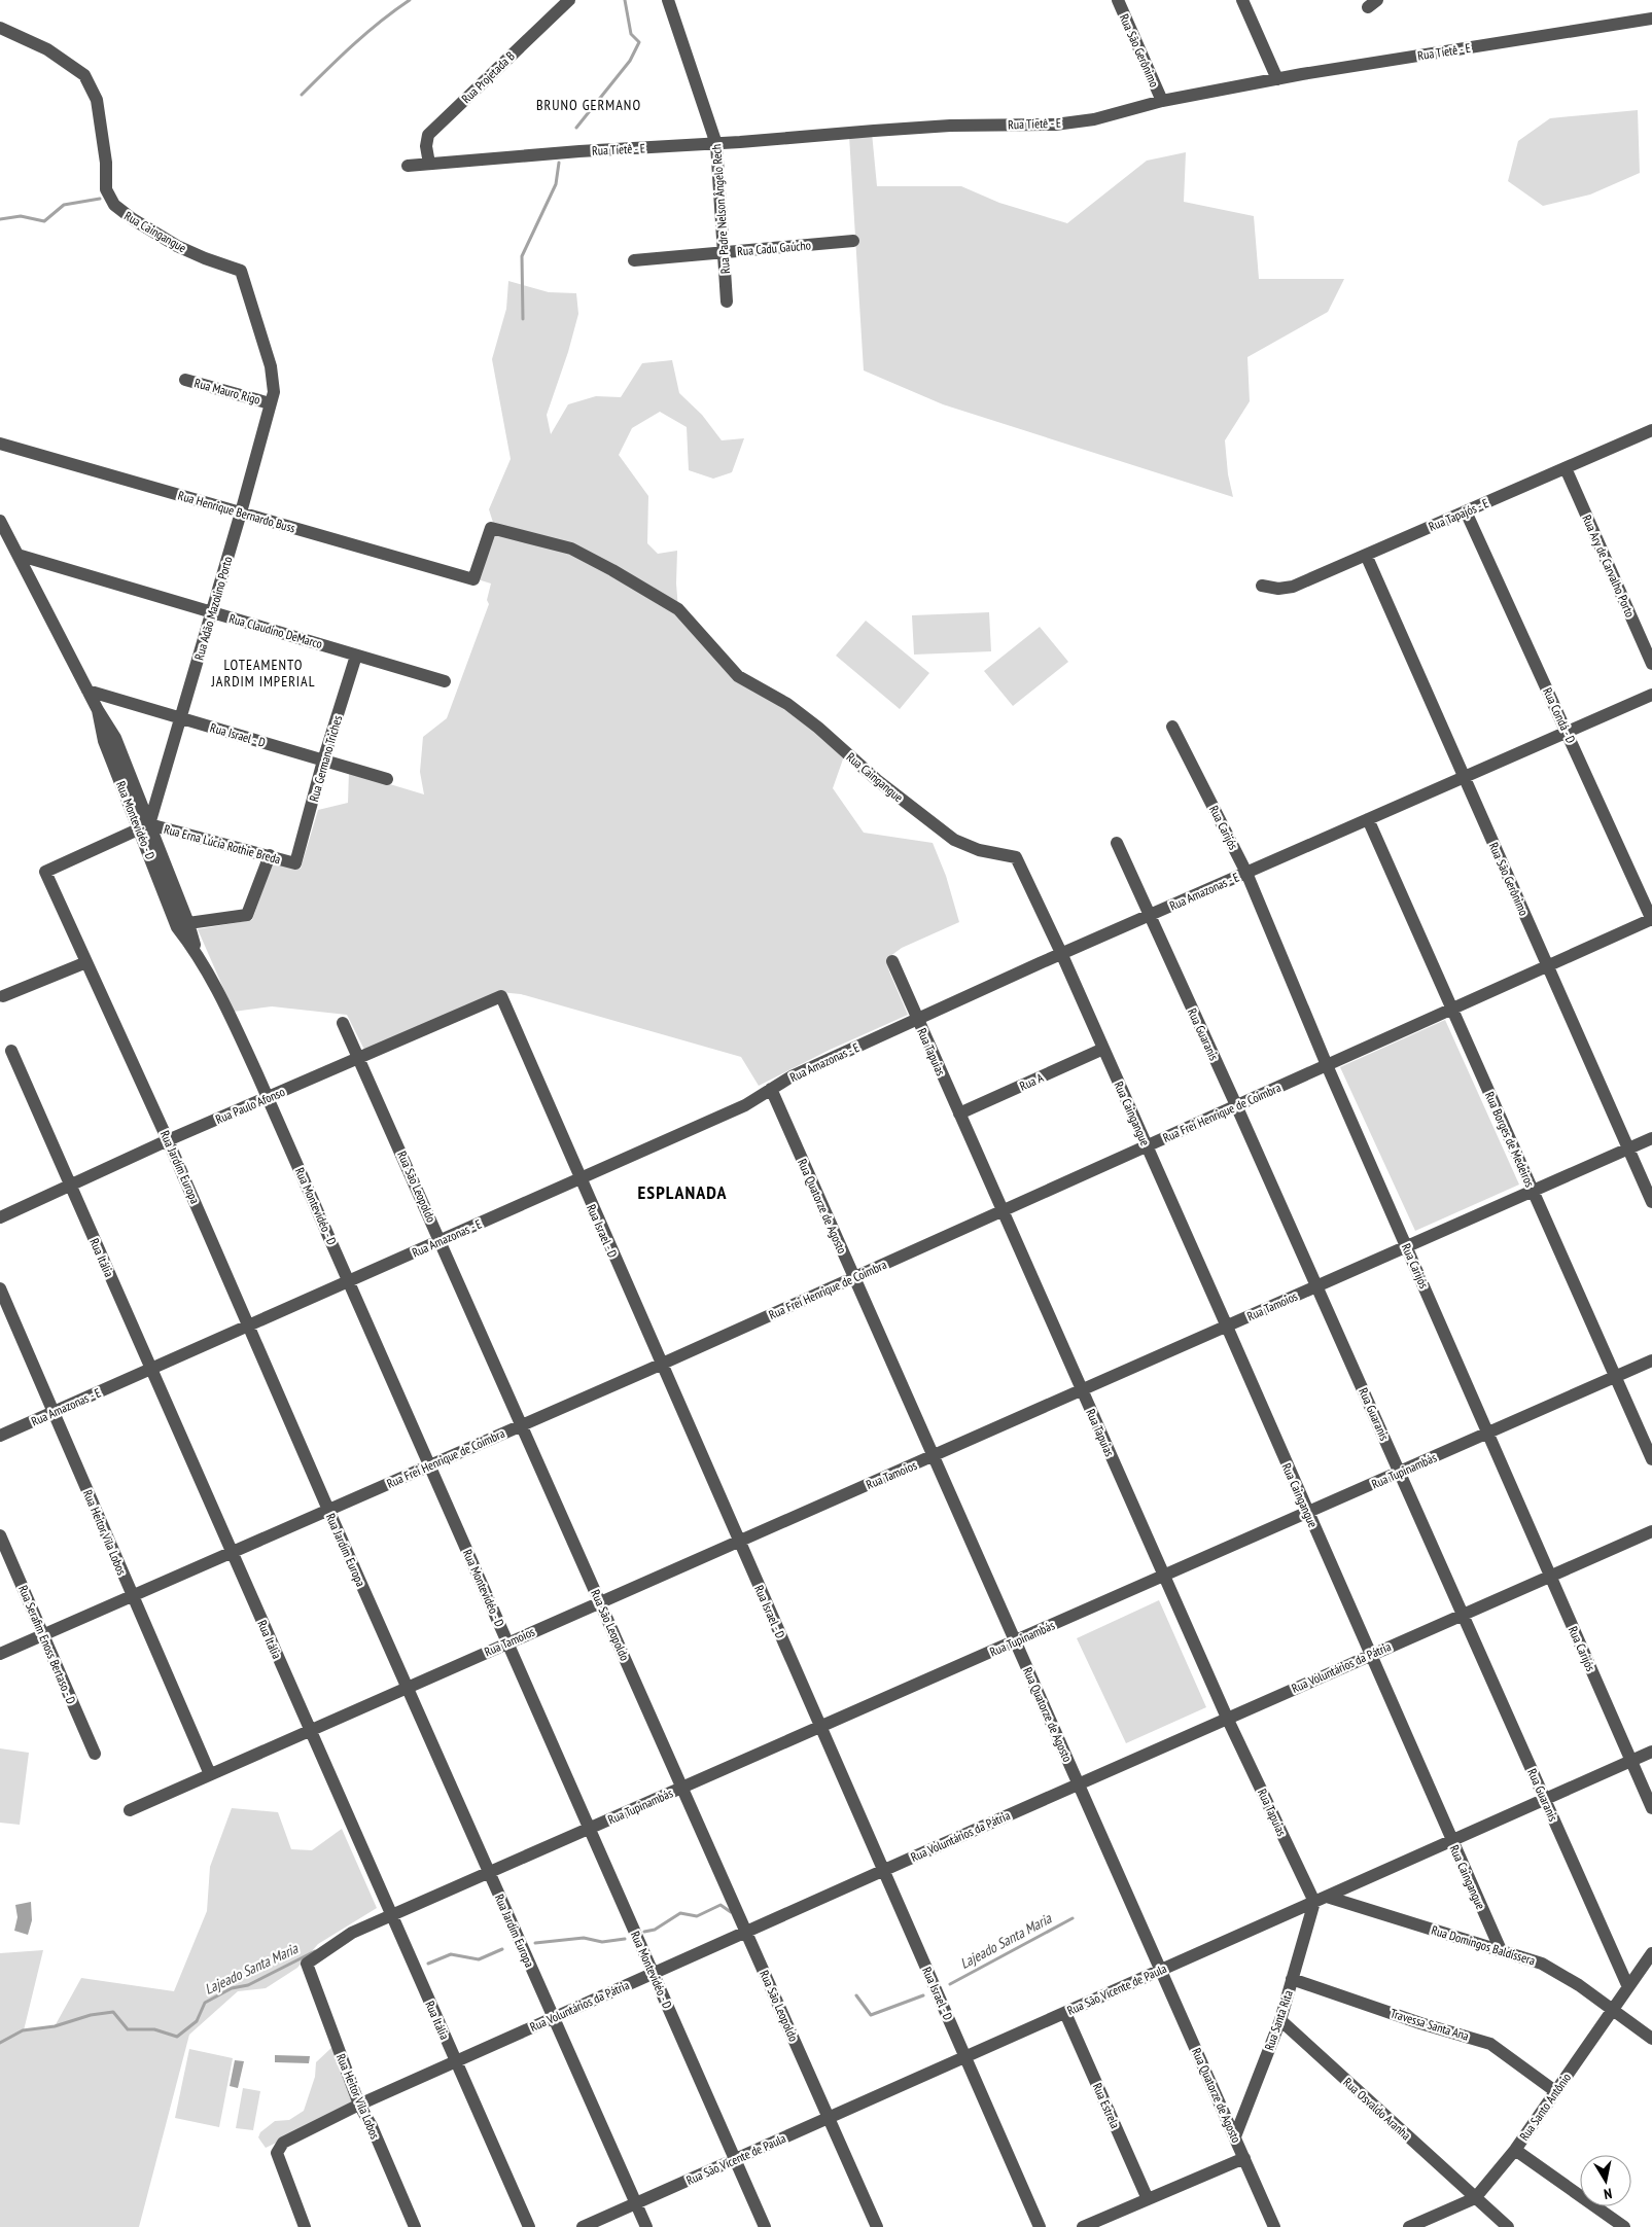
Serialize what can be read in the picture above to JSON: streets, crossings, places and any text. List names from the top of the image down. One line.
{"streets":{"street":["Rua São Gerônimo","Rua Tietê - E","Rua Projetada B","Rua Padre Nelson Ângelo Rech","Rua Caingangue","Rua Cadu Gaúcho","Rua Mauro Rigo","Rua Henrique Bernardo Buss","Rua Tapajós - E","Rua Ary de Carvalho Porto","Rua Adão Mazolino Porto","Rua Claudino DeMarco","Rua Condá - D","Rua Israel - D","Rua Germano Triches","Rua Montevidéo - D","Rua Carijós","Rua Erna Lúcia Rothie Breda","Rua Amazonas - E","Rua Guaranis","Rua Tapuias","Rua A","Rua Paulo Afonso","Rua Frei Henrique de Coimbra","Rua Borges de Medeiros","Rua Jardim Europa","Rua São Leopoldo","Rua Quatorze de Agosto","Rua Itália","Rua Tamoios","Rua Tupinambás","Rua Heitor Vila Lobos","Rua Serafim Enoss Bertaso - D","Rua Voluntários da Pátria","Rua Domingos Baldissera","Rua São Vicente de Paula","Rua Santa Rita","Travessa Santa Ana","Rua Estrela","Rua Santo Antônio","Rua Osvaldo Aranha"]},"crossings":[["Rua São Gerônimo","Rua Tietê - E"],["Rua São Gerônimo","Rua Tapajós - E"],["Rua São Gerônimo","Rua Amazonas - E"],["Rua São Gerônimo","Rua Frei Henrique de Coimbra"],["Rua São Gerônimo","Rua Tamoios"],["Rua Tietê - E","Rua Projetada B"],["Rua Tietê - E","Rua Padre Nelson Ângelo Rech"],["Rua Padre Nelson Ângelo Rech","Rua Cadu Gaúcho"],["Rua Caingangue","Rua Mauro Rigo"],["Rua Caingangue","Rua Henrique Bernardo Buss"],["Rua Caingangue","Rua Adão Mazolino Porto"],["Rua Caingangue","Rua Amazonas - E"],["Rua Caingangue","Rua A"],["Rua Caingangue","Rua Frei Henrique de Coimbra"],["Rua Caingangue","Rua Tamoios"],["Rua Caingangue","Rua Tupinambás"],["Rua Caingangue","Rua Voluntários da Pátria"],["Rua Caingangue","Rua Domingos Baldissera"],["Rua Caingangue","Rua São Vicente de Paula"],["Rua Mauro Rigo","Rua Adão Mazolino Porto"],["Rua Henrique Bernardo Buss","Rua Adão Mazolino Porto"],["Rua Tapajós - E","Rua Ary de Carvalho Porto"],["Rua Tapajós - E","Rua Condá - D"],["Rua Adão Mazolino Porto","Rua Claudino DeMarco"],["Rua Adão Mazolino Porto","Rua Israel - D"],["Rua Adão Mazolino Porto","Rua Montevidéo - D"],["Rua Adão Mazolino Porto","Rua Erna Lúcia Rothie Breda"],["Rua Adão Mazolino Porto","Rua Jardim Europa"],["Rua Claudino DeMarco","Rua Germano Triches"],["Rua Claudino DeMarco","Rua Montevidéo - D"],["Rua Condá - D","Rua Amazonas - E"],["Rua Condá - D","Rua Frei Henrique de Coimbra"],["Rua Israel - D","Rua Germano Triches"],["Rua Israel - D","Rua Montevidéo - D"],["Rua Israel - D","Rua Amazonas - E"],["Rua Israel - D","Rua Paulo Afonso"],["Rua Israel - D","Rua Frei Henrique de Coimbra"],["Rua Israel - D","Rua Tamoios"],["Rua Israel - D","Rua Tupinambás"],["Rua Israel - D","Rua Voluntários da Pátria"],["Rua Israel - D","Rua São Vicente de Paula"],["Rua Germano Triches","Rua Erna Lúcia Rothie Breda"],["Rua Montevidéo - D","Rua Erna Lúcia Rothie Breda"],["Rua Montevidéo - D","Rua Amazonas - E"],["Rua Montevidéo - D","Rua Paulo Afonso"],["Rua Montevidéo - D","Rua Frei Henrique de Coimbra"],["Rua Montevidéo - D","Rua Jardim Europa"],["Rua Montevidéo - D","Rua Tamoios"],["Rua Montevidéo - D","Rua Tupinambás"],["Rua Montevidéo - D","Rua Voluntários da Pátria"],["Rua Montevidéo - D","Rua São Vicente de Paula"],["Rua Carijós","Rua Amazonas - E"],["Rua Carijós","Rua Frei Henrique de Coimbra"],["Rua Carijós","Rua Tamoios"],["Rua Carijós","Rua Tupinambás"],["Rua Carijós","Rua Voluntários da Pátria"],["Rua Carijós","Rua São Vicente de Paula"],["Rua Erna Lúcia Rothie Breda","Rua Jardim Europa"],["Rua Amazonas - E","Rua Guaranis"],["Rua Amazonas - E","Rua Tapuias"],["Rua Amazonas - E","Rua Borges de Medeiros"],["Rua Amazonas - E","Rua Jardim Europa"],["Rua Amazonas - E","Rua São Leopoldo"],["Rua Amazonas - E","Rua Quatorze de Agosto"],["Rua Amazonas - E","Rua Itália"],["Rua Amazonas - E","Rua Heitor Vila Lobos"],["Rua Guaranis","Rua Frei Henrique de Coimbra"],["Rua Guaranis","Rua Tamoios"],["Rua Guaranis","Rua Tupinambás"],["Rua Guaranis","Rua Voluntários da Pátria"],["Rua Guaranis","Rua São Vicente de Paula"],["Rua Guaranis","Rua Santo Antônio"],["Rua Tapuias","Rua A"],["Rua Tapuias","Rua Frei Henrique de Coimbra"],["Rua Tapuias","Rua Tamoios"],["Rua Tapuias","Rua Tupinambás"],["Rua Tapuias","Rua Voluntários da Pátria"],["Rua Tapuias","Rua Domingos Baldissera"],["Rua Tapuias","Rua São Vicente de Paula"],["Rua Tapuias","Rua Santa Rita"],["Rua Paulo Afonso","Rua Jardim Europa"],["Rua Paulo Afonso","Rua São Leopoldo"],["Rua Paulo Afonso","Rua Itália"],["Rua Frei Henrique de Coimbra","Rua Borges de Medeiros"],["Rua Frei Henrique de Coimbra","Rua Jardim Europa"],["Rua Frei Henrique de Coimbra","Rua São Leopoldo"],["Rua Frei Henrique de Coimbra","Rua Quatorze de Agosto"],["Rua Frei Henrique de Coimbra","Rua Itália"],["Rua Frei Henrique de Coimbra","Rua Heitor Vila Lobos"],["Rua Frei Henrique de Coimbra","Rua Serafim Enoss Bertaso - D"],["Rua Borges de Medeiros","Rua Tamoios"],["Rua Borges de Medeiros","Rua Tupinambás"],["Rua Jardim Europa","Rua Tamoios"],["Rua Jardim Europa","Rua Tupinambás"],["Rua Jardim Europa","Rua Voluntários da Pátria"],["Rua Jardim Europa","Rua São Vicente de Paula"],["Rua São Leopoldo","Rua Tamoios"],["Rua São Leopoldo","Rua Tupinambás"],["Rua São Leopoldo","Rua Voluntários da Pátria"],["Rua São Leopoldo","Rua São Vicente de Paula"],["Rua Quatorze de Agosto","Rua Tamoios"],["Rua Quatorze de Agosto","Rua Tupinambás"],["Rua Quatorze de Agosto","Rua Voluntários da Pátria"],["Rua Quatorze de Agosto","Rua São Vicente de Paula"],["Rua Quatorze de Agosto","Rua Santa Rita"],["Rua Itália","Rua Tamoios"],["Rua Itália","Rua Tupinambás"],["Rua Itália","Rua Voluntários da Pátria"],["Rua Tamoios","Rua Heitor Vila Lobos"],["Rua Tupinambás","Rua Heitor Vila Lobos"],["Rua Heitor Vila Lobos","Rua Voluntários da Pátria"],["Rua Domingos Baldissera","Rua São Vicente de Paula"],["Rua Domingos Baldissera","Rua Santa Rita"],["Rua Domingos Baldissera","Rua Santo Antônio"],["Rua São Vicente de Paula","Rua Santa Rita"],["Rua São Vicente de Paula","Rua Estrela"],["Rua Santa Rita","Travessa Santa Ana"],["Rua Santa Rita","Rua Osvaldo Aranha"],["Travessa Santa Ana","Rua Santo Antônio"],["Rua Santo Antônio","Rua Osvaldo Aranha"]],"districts":["BRUNO GERMANO","LOTEAMENTO JARDIM IMPERIAL","ESPLANADA"],"water":["Lajeado Santa Maria"],"north":"bottom"}
